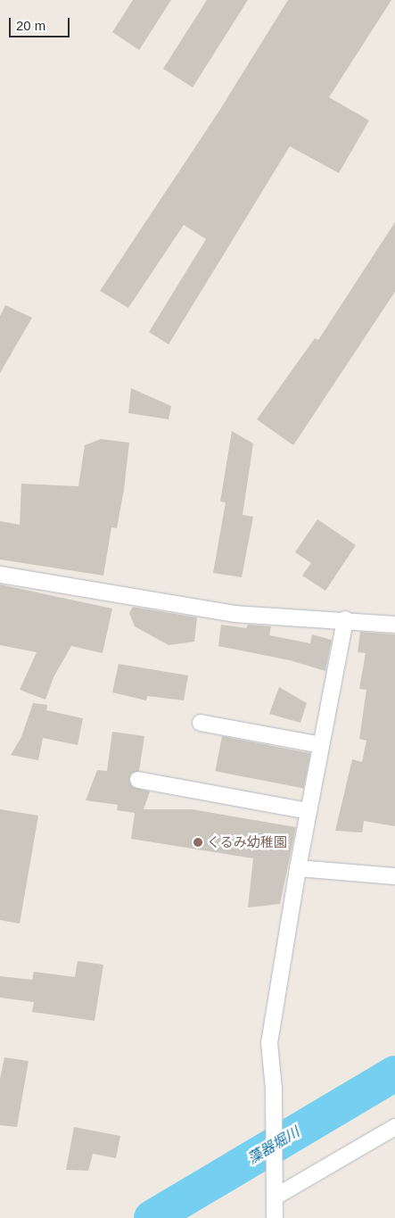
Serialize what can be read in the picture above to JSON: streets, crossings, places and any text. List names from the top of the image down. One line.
{"water":["藻器堀川"],"places":["くるみ幼稚園"],"scale_bar":"20 m"}
